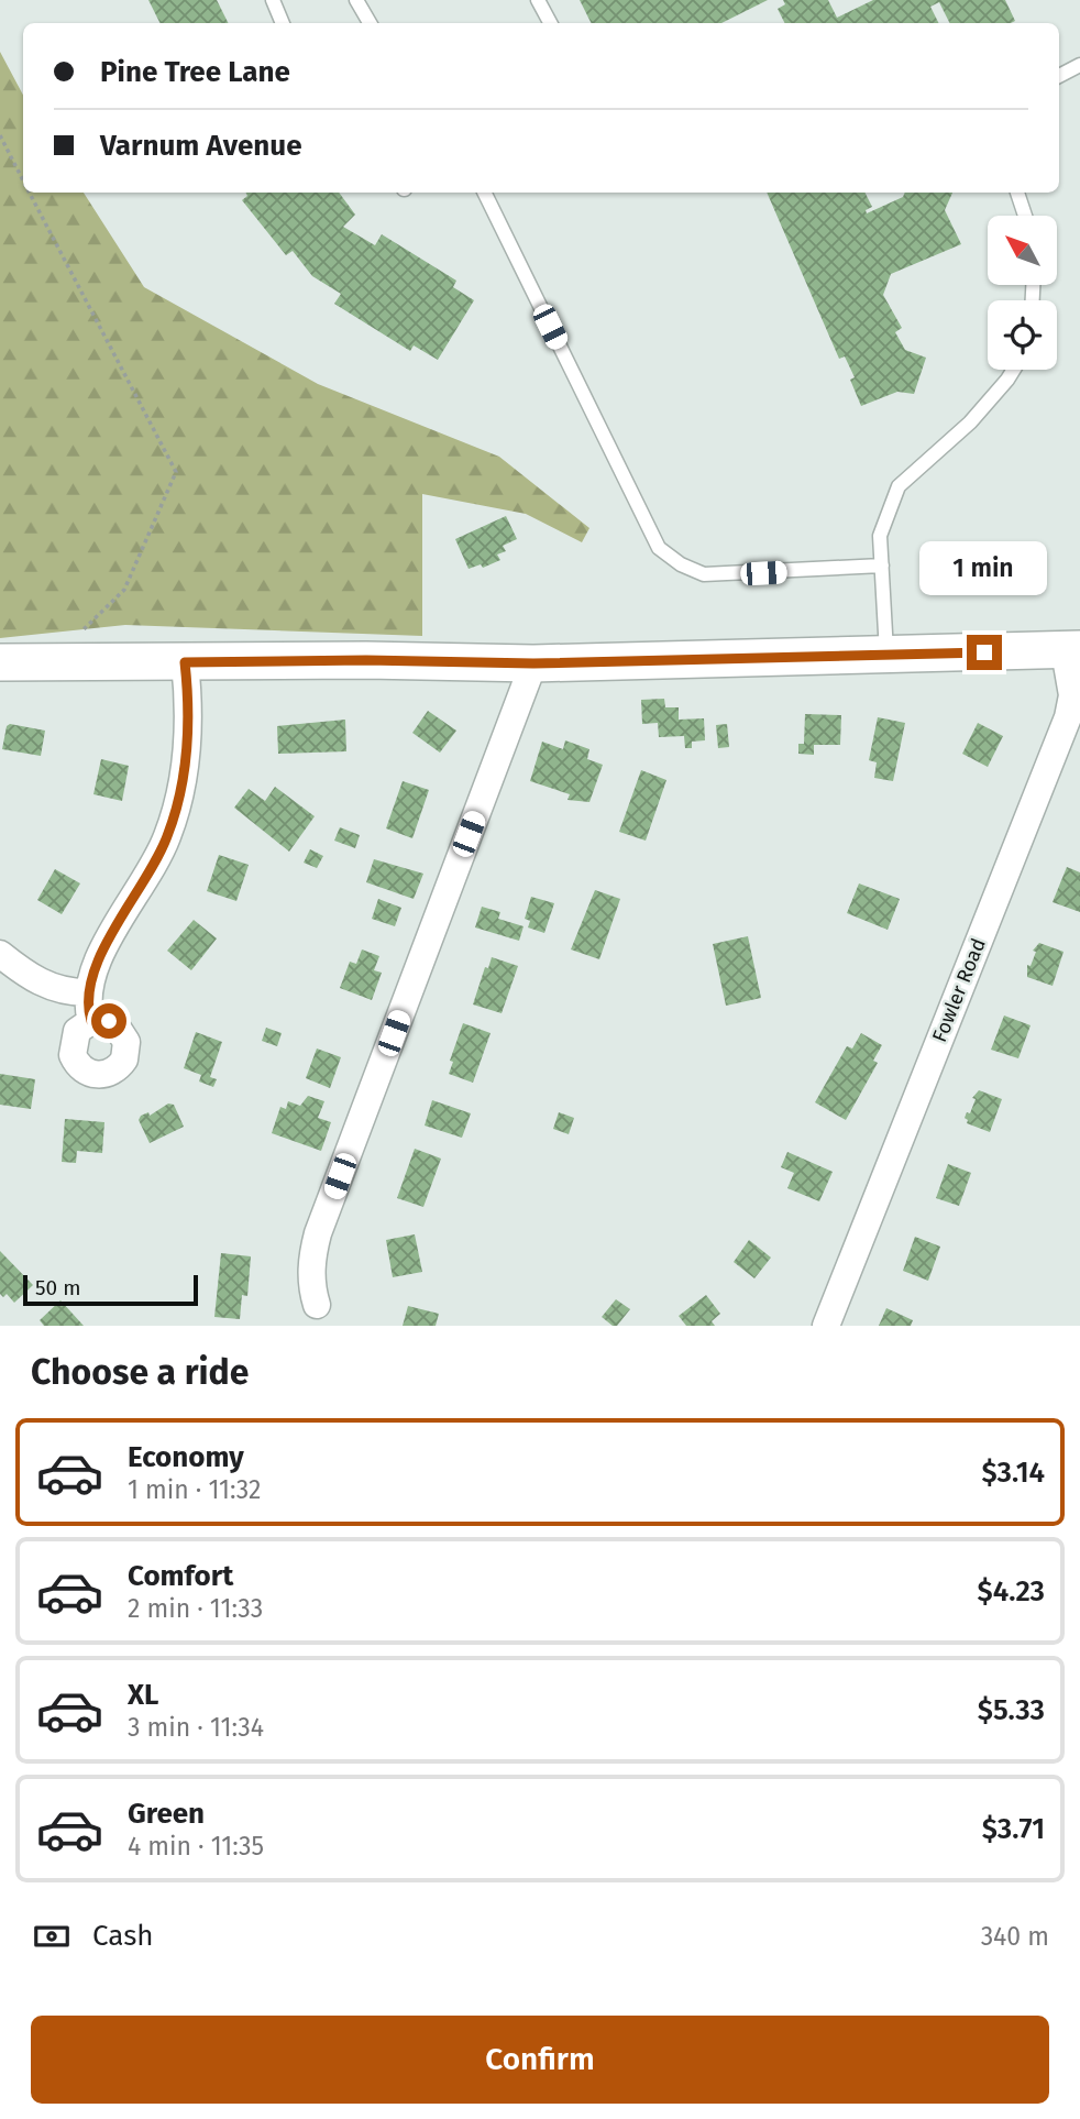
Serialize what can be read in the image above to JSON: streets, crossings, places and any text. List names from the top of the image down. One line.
{"streets":{"street":["Fowler Road"]},"scale_bar":"50 m","north":"top left","page":{"banner":["Pine Tree Lane","Varnum Avenue"],"bubble":"1 min","scale":"50 m","heading":"Choose a ride","list":[{"name":"Economy","note":"1 min · 11:32","value":"$3.14"},{"name":"Comfort","note":"2 min · 11:33","value":"$4.23"},{"name":"XL","note":"3 min · 11:34","value":"$5.33"},{"name":"Green","note":"4 min · 11:35","value":"$3.71"}],"pay":["Cash","340 m"],"buttons":"Confirm"}}
